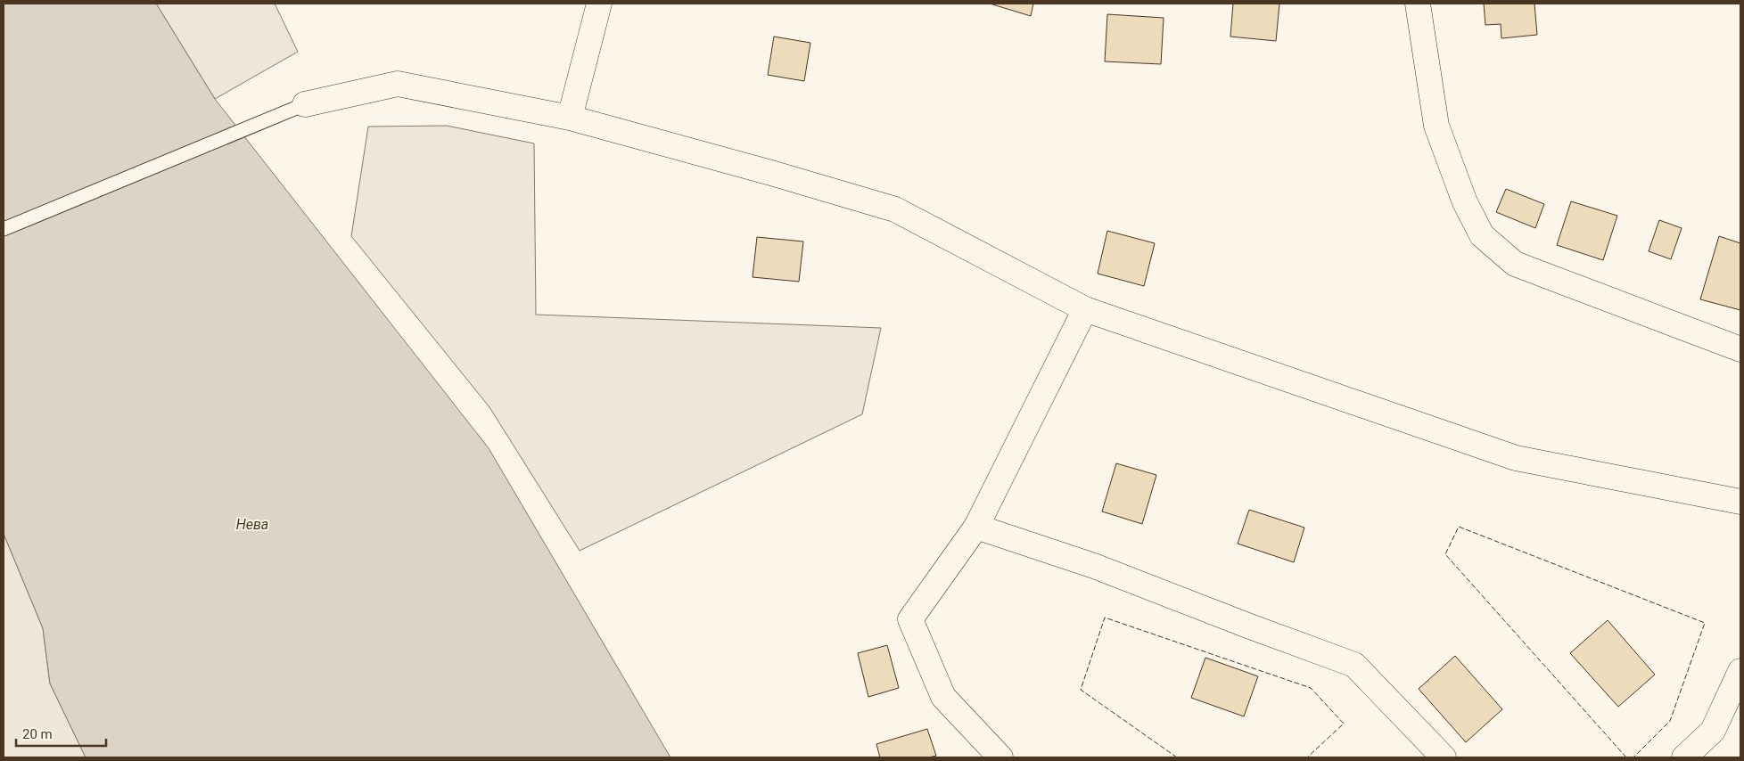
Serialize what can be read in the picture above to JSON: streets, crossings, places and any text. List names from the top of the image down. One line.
{"water":["Нева"],"scale_bar":"20 m"}
